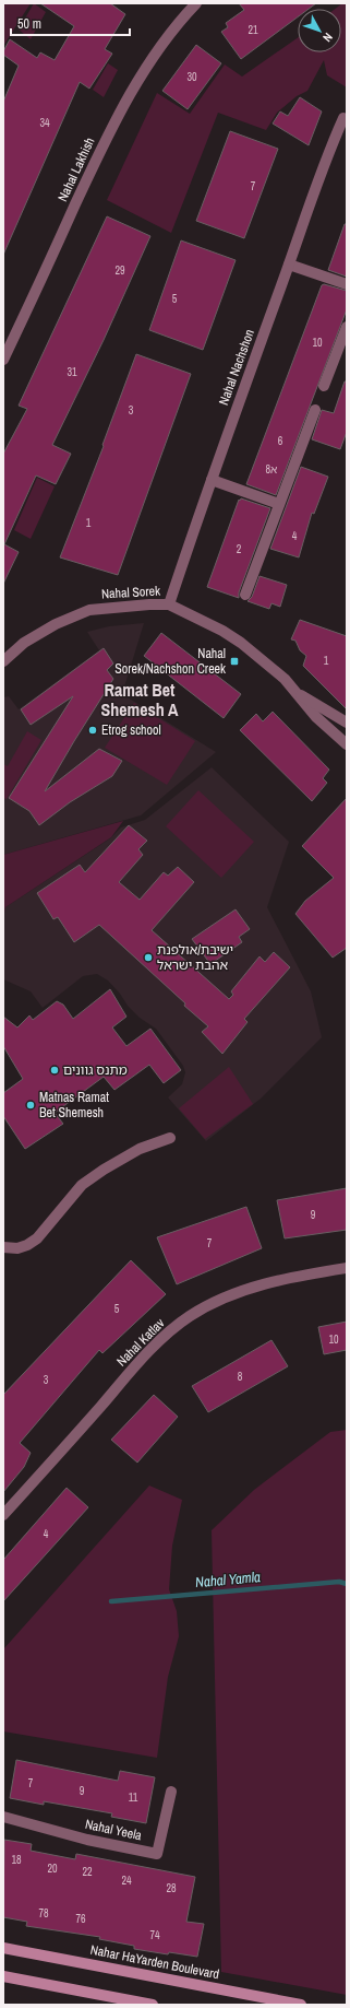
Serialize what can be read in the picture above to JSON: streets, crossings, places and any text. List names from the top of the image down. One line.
{"streets":{"main road":["Nahar HaYarden Boulevard"],"street":["Nahal Lakhish","Nahal Nachshon","Nahal Sorek","Nahal Katlav","Nahal Yeela"]},"crossings":[["Nahal Nachshon","Nahal Sorek"]],"districts":["Ramat Bet Shemesh A"],"water":["Nahal Yamla"],"places":{"transit":["Nahal Sorek/Nachshon Creek"],"other":["Etrog school","ישיבת/אולפנת אהבת ישראל","מתנס גוונים","Matnas Ramat Bet Shemesh"]},"house_numbers":["21","30","34","7","29","5","10","31","3","6","8א","1","4","2","1","9","7","5","10","8","3","4","7","9","11","18","20","22","24","28","78","76","74"],"scale_bar":"50 m","north":"bottom right"}
